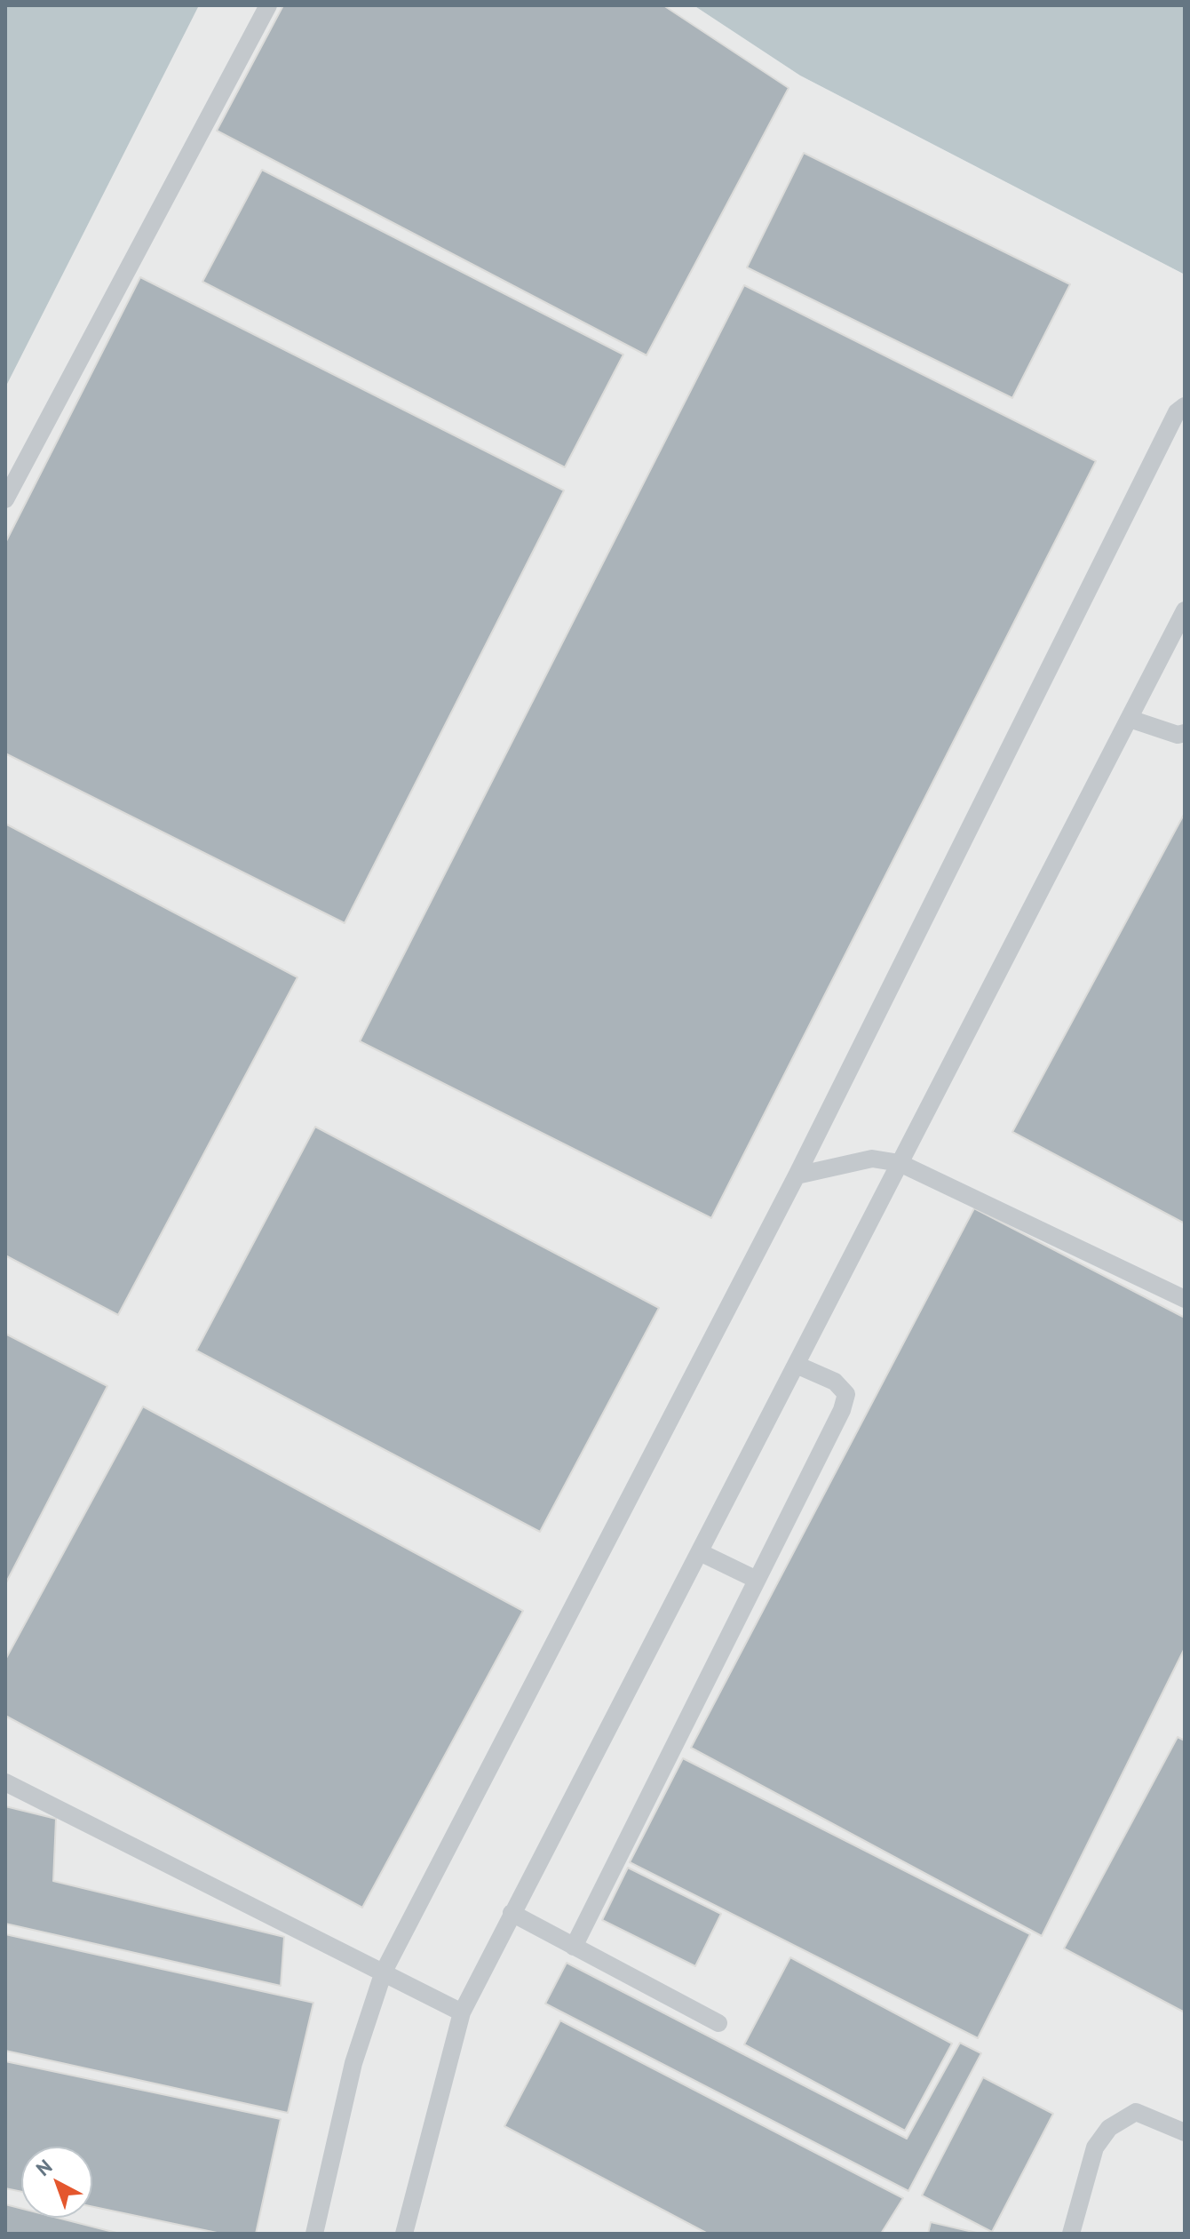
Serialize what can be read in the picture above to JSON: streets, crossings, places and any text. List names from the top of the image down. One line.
{"north":"top left"}
